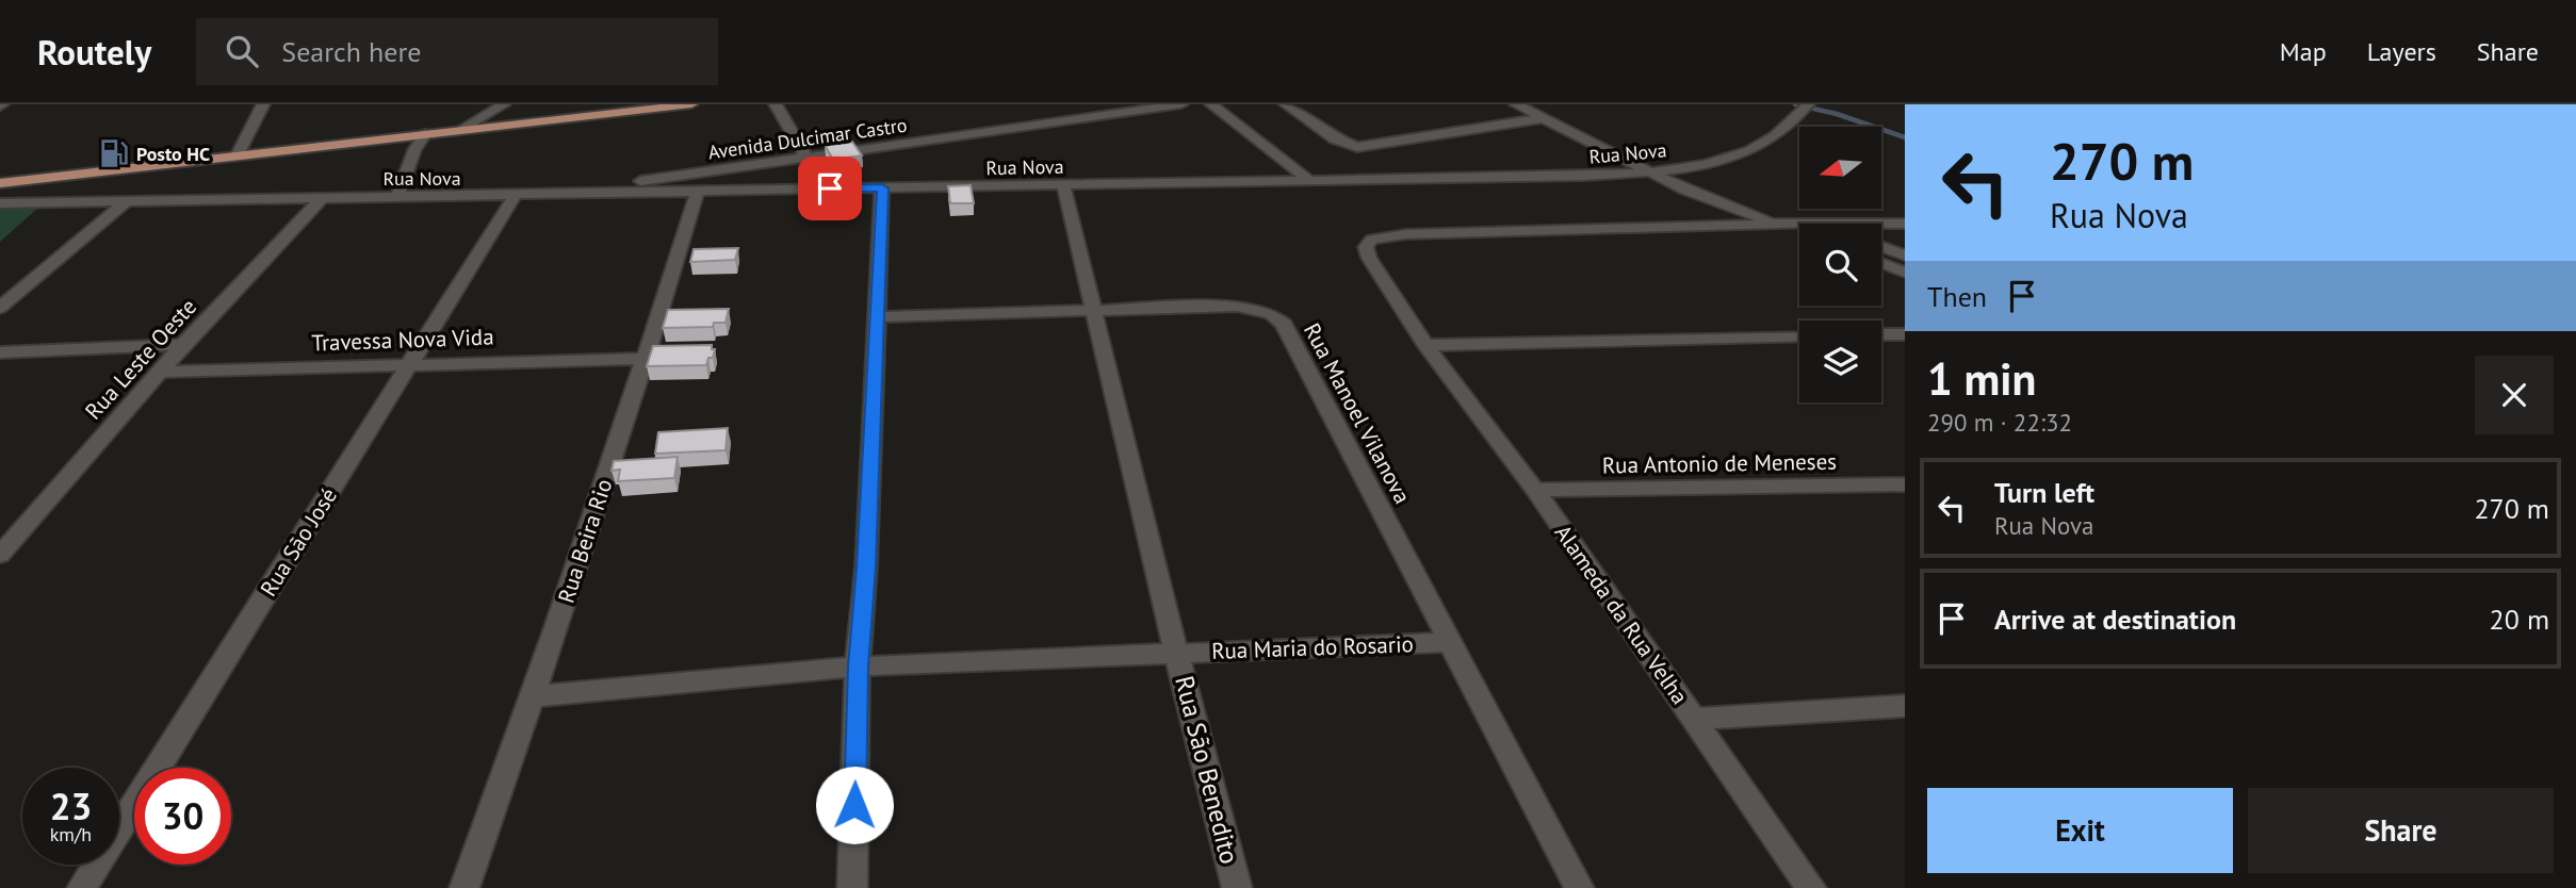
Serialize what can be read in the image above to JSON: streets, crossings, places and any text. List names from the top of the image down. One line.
{"streets":{"street":["Avenida Dulcimar Castro","Rua Nova","Travessa Nova Vida","Rua Leste Oeste","Rua Manoel Vilanova","Rua Antonio de Meneses","Rua Beira Rio","Rua São José","Alameda da Rua Velha","Rua Maria do Rosario","Rua São Benedito"]},"crossings":[["Avenida Dulcimar Castro","Rua Nova"],["Rua Nova","Rua Leste Oeste"],["Rua Nova","Rua Beira Rio"],["Rua Nova","Rua São José"],["Rua Nova","Alameda da Rua Velha"],["Rua Nova","Rua São Benedito"],["Travessa Nova Vida","Rua Leste Oeste"],["Travessa Nova Vida","Rua Beira Rio"],["Travessa Nova Vida","Rua São José"],["Rua Manoel Vilanova","Rua Maria do Rosario"],["Rua Manoel Vilanova","Rua São Benedito"],["Rua Antonio de Meneses","Alameda da Rua Velha"],["Rua Beira Rio","Rua Maria do Rosario"],["Rua Maria do Rosario","Rua São Benedito"]],"places":{"fuel station":["Posto HC"]},"north":"left","page":{"header":"Routely","search":"Search here","nav":["Map","Layers","Share"],"turn":["270 m","Rua Nova"],"then":"Then","heading":["1 min","290 m · 22:32"],"list":[{"name":"Turn left","note":"Rua Nova","value":"270 m"},{"name":"Arrive at destination","value":"20 m"}],"speed":"23 km/h","limit":"30","buttons":["Exit","Share"]}}
